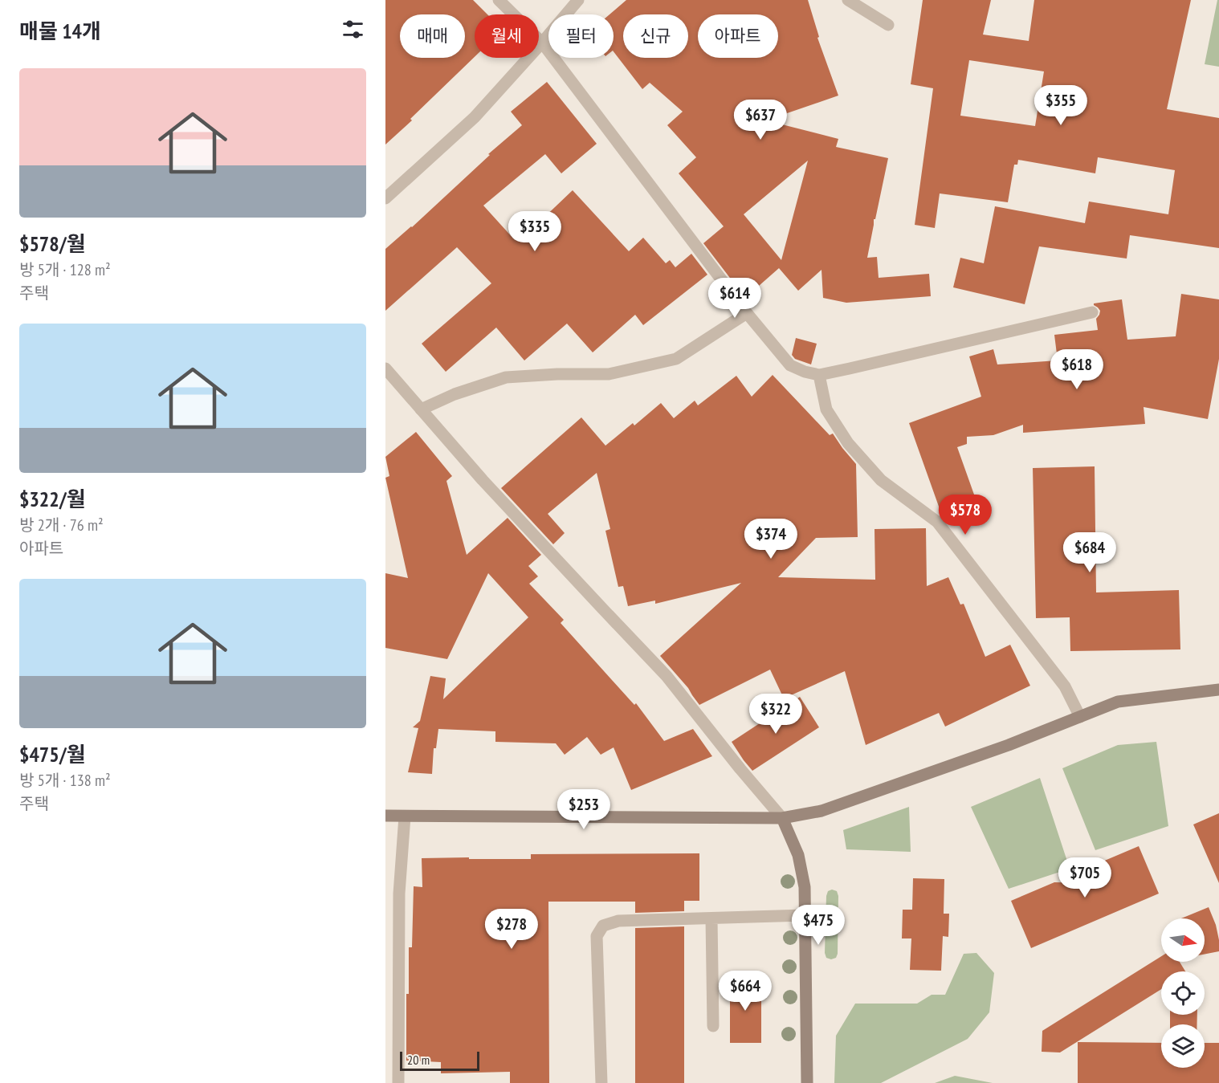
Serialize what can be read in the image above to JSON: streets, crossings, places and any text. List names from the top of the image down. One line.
{"scale_bar":"20 m","north":"right","page":{"heading":"매물 14개","chip":["매매","월세","필터","신규","아파트"],"list":[{"name":"$578/월","note":"방 5개 · 128 m² · 주택"},{"name":"$322/월","note":"방 2개 · 76 m² · 아파트"},{"name":"$475/월","note":"방 5개 · 138 m² · 주택"}],"price":["$355","$637","$335","$614","$618","$578","$374","$684","$322","$253","$705","$475","$278","$664"],"scale":"20 m"}}
